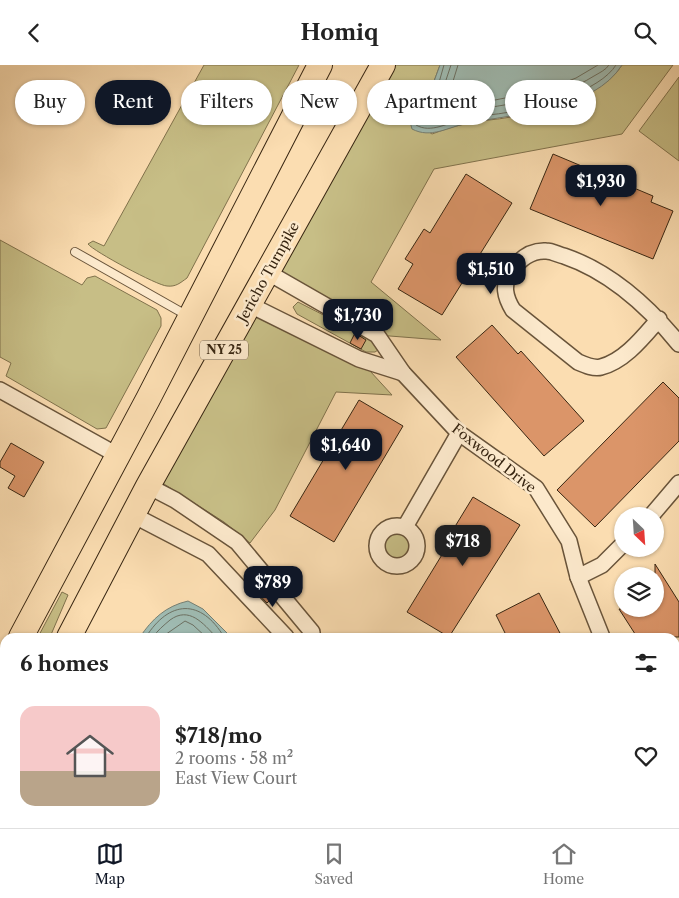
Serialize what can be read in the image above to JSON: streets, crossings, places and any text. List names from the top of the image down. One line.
{"streets":{"main road":["Jericho Turnpike","NY 25"],"street":["Foxwood Drive"]},"crossings":[["Jericho Turnpike","Foxwood Drive"]],"north":"bottom right","page":{"header":"Homiq","chip":["Buy","Rent","Filters","New","Apartment","House"],"price":["$1,930","$1,510","$1,730","$1,640","$718","$789"],"heading":"6 homes","list":[{"name":"$718/mo","note":"2 rooms · 58 m² · East View Court"}],"tabs":["Map","Saved","Home"]}}
